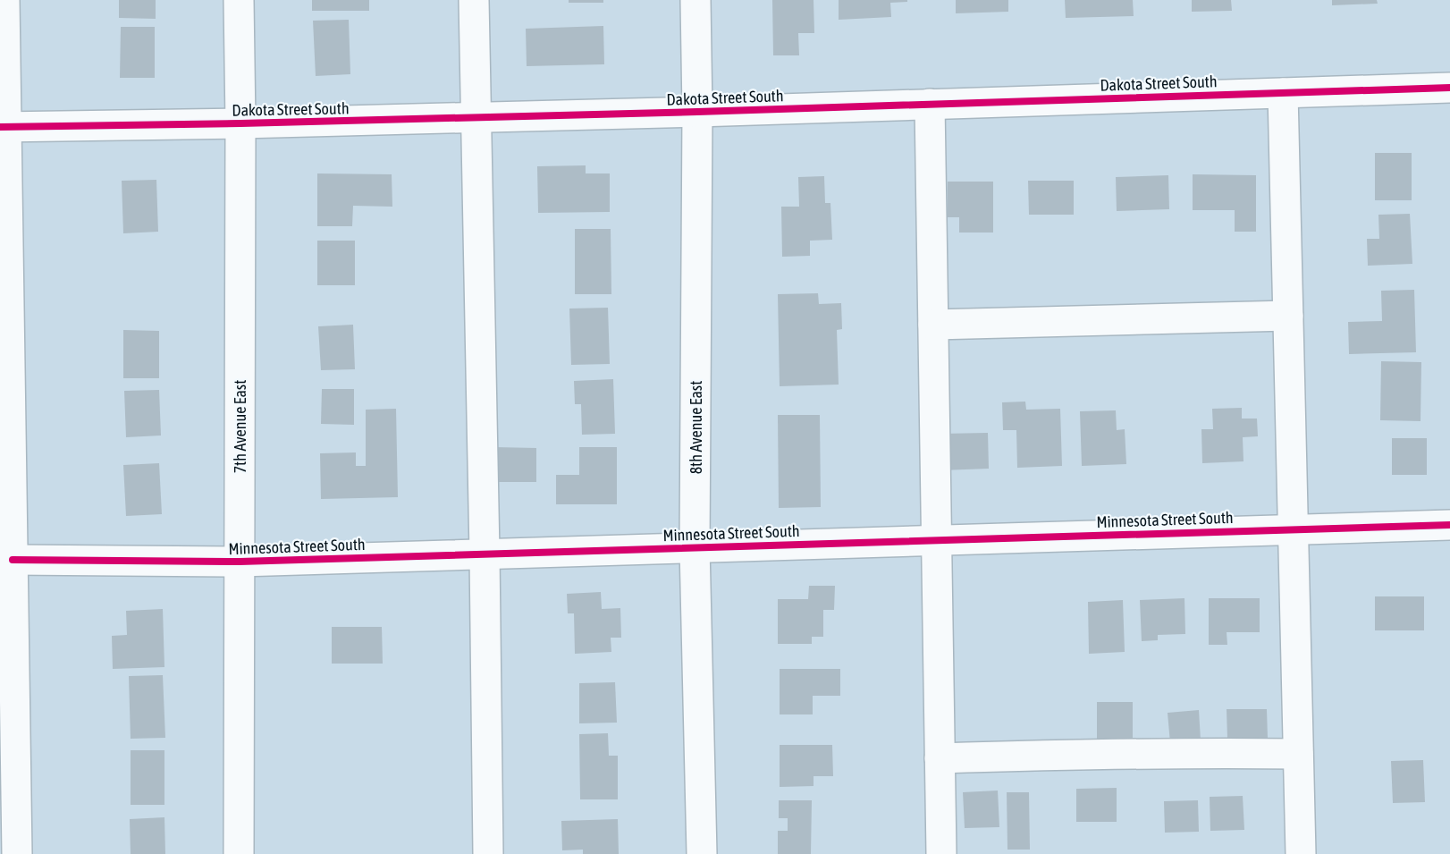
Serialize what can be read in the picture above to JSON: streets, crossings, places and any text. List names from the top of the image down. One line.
{"streets":{"street":["Dakota Street South","7th Avenue East","8th Avenue East","Minnesota Street South"]},"crossings":[["Dakota Street South","7th Avenue East"],["Dakota Street South","8th Avenue East"],["7th Avenue East","Minnesota Street South"],["8th Avenue East","Minnesota Street South"]]}
